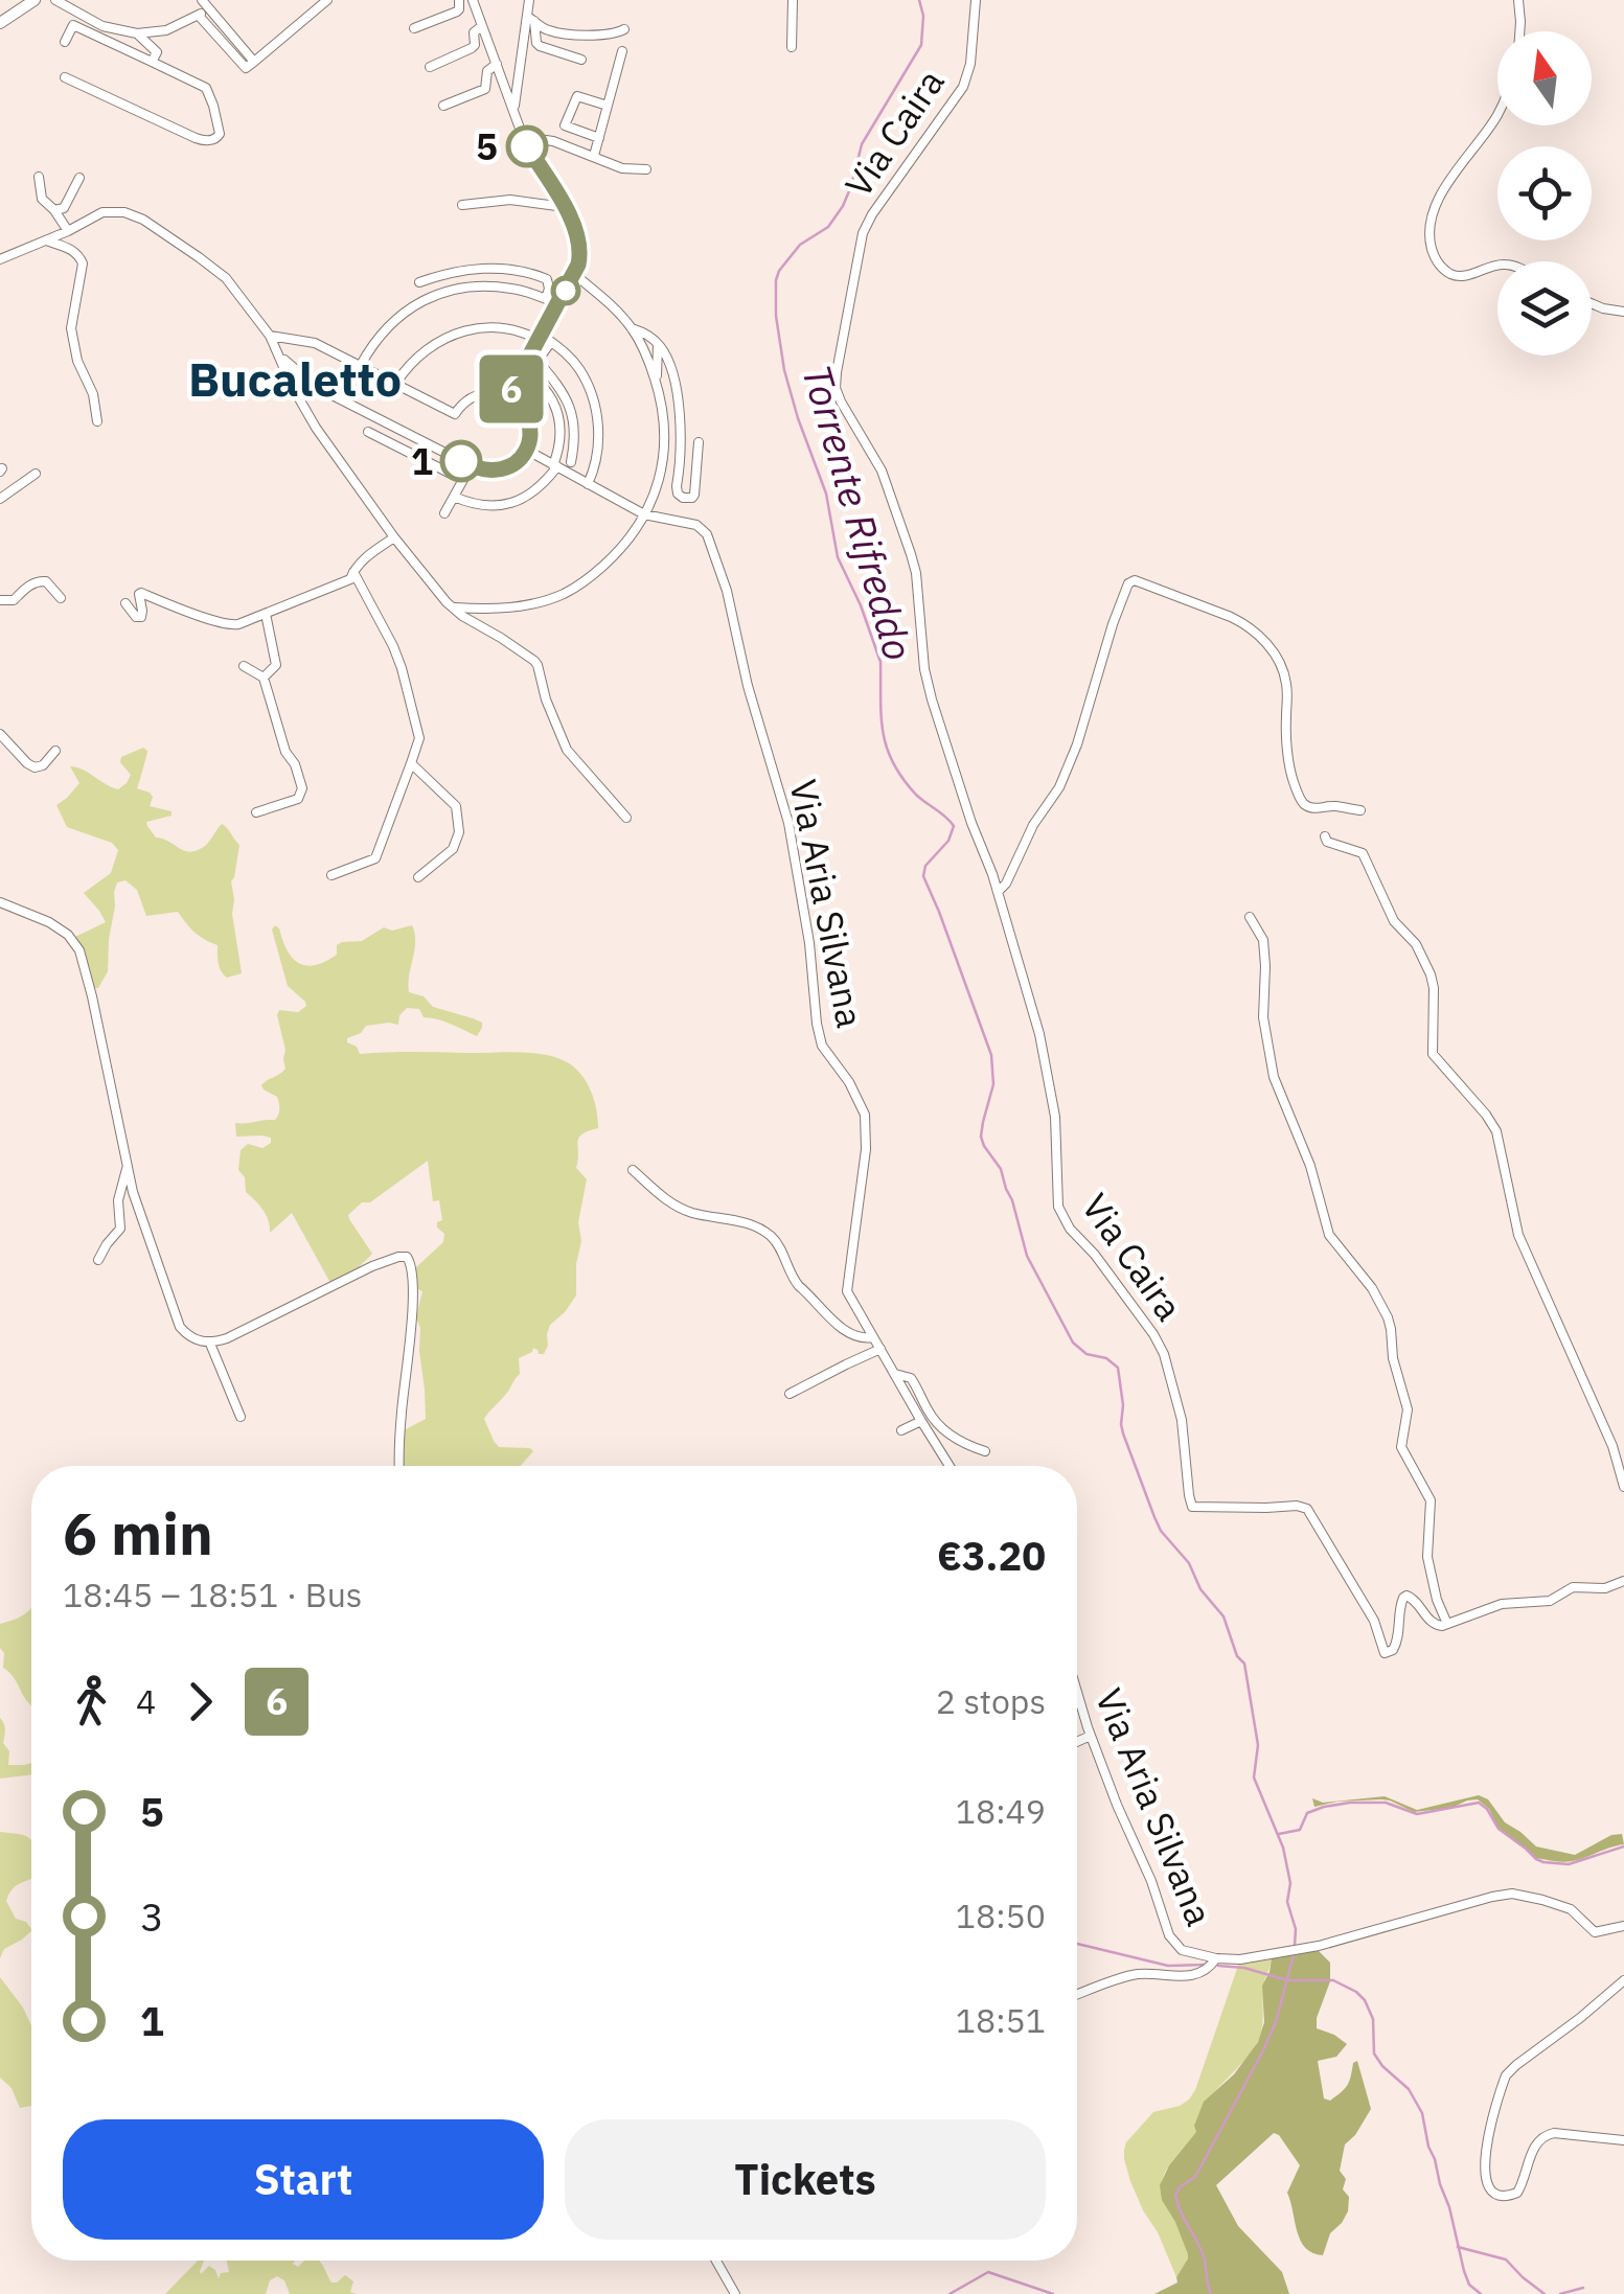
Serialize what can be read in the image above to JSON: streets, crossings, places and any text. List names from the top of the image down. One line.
{"streets":{"street":["Via Caira","Via Aria Silvana"]},"districts":["Bucaletto"],"water":["Torrente Rifreddo"],"places":["5","1"],"lines":["bus line 6"],"north":"top","page":{"on_map":"6","heading":["6 min","18:45 – 18:51 · Bus","€3.20"],"legs":["4","6","2 stops"],"list":[{"name":"5","value":"18:49"},{"name":"3","value":"18:50"},{"name":"1","value":"18:51"}],"buttons":["Start","Tickets"]}}
